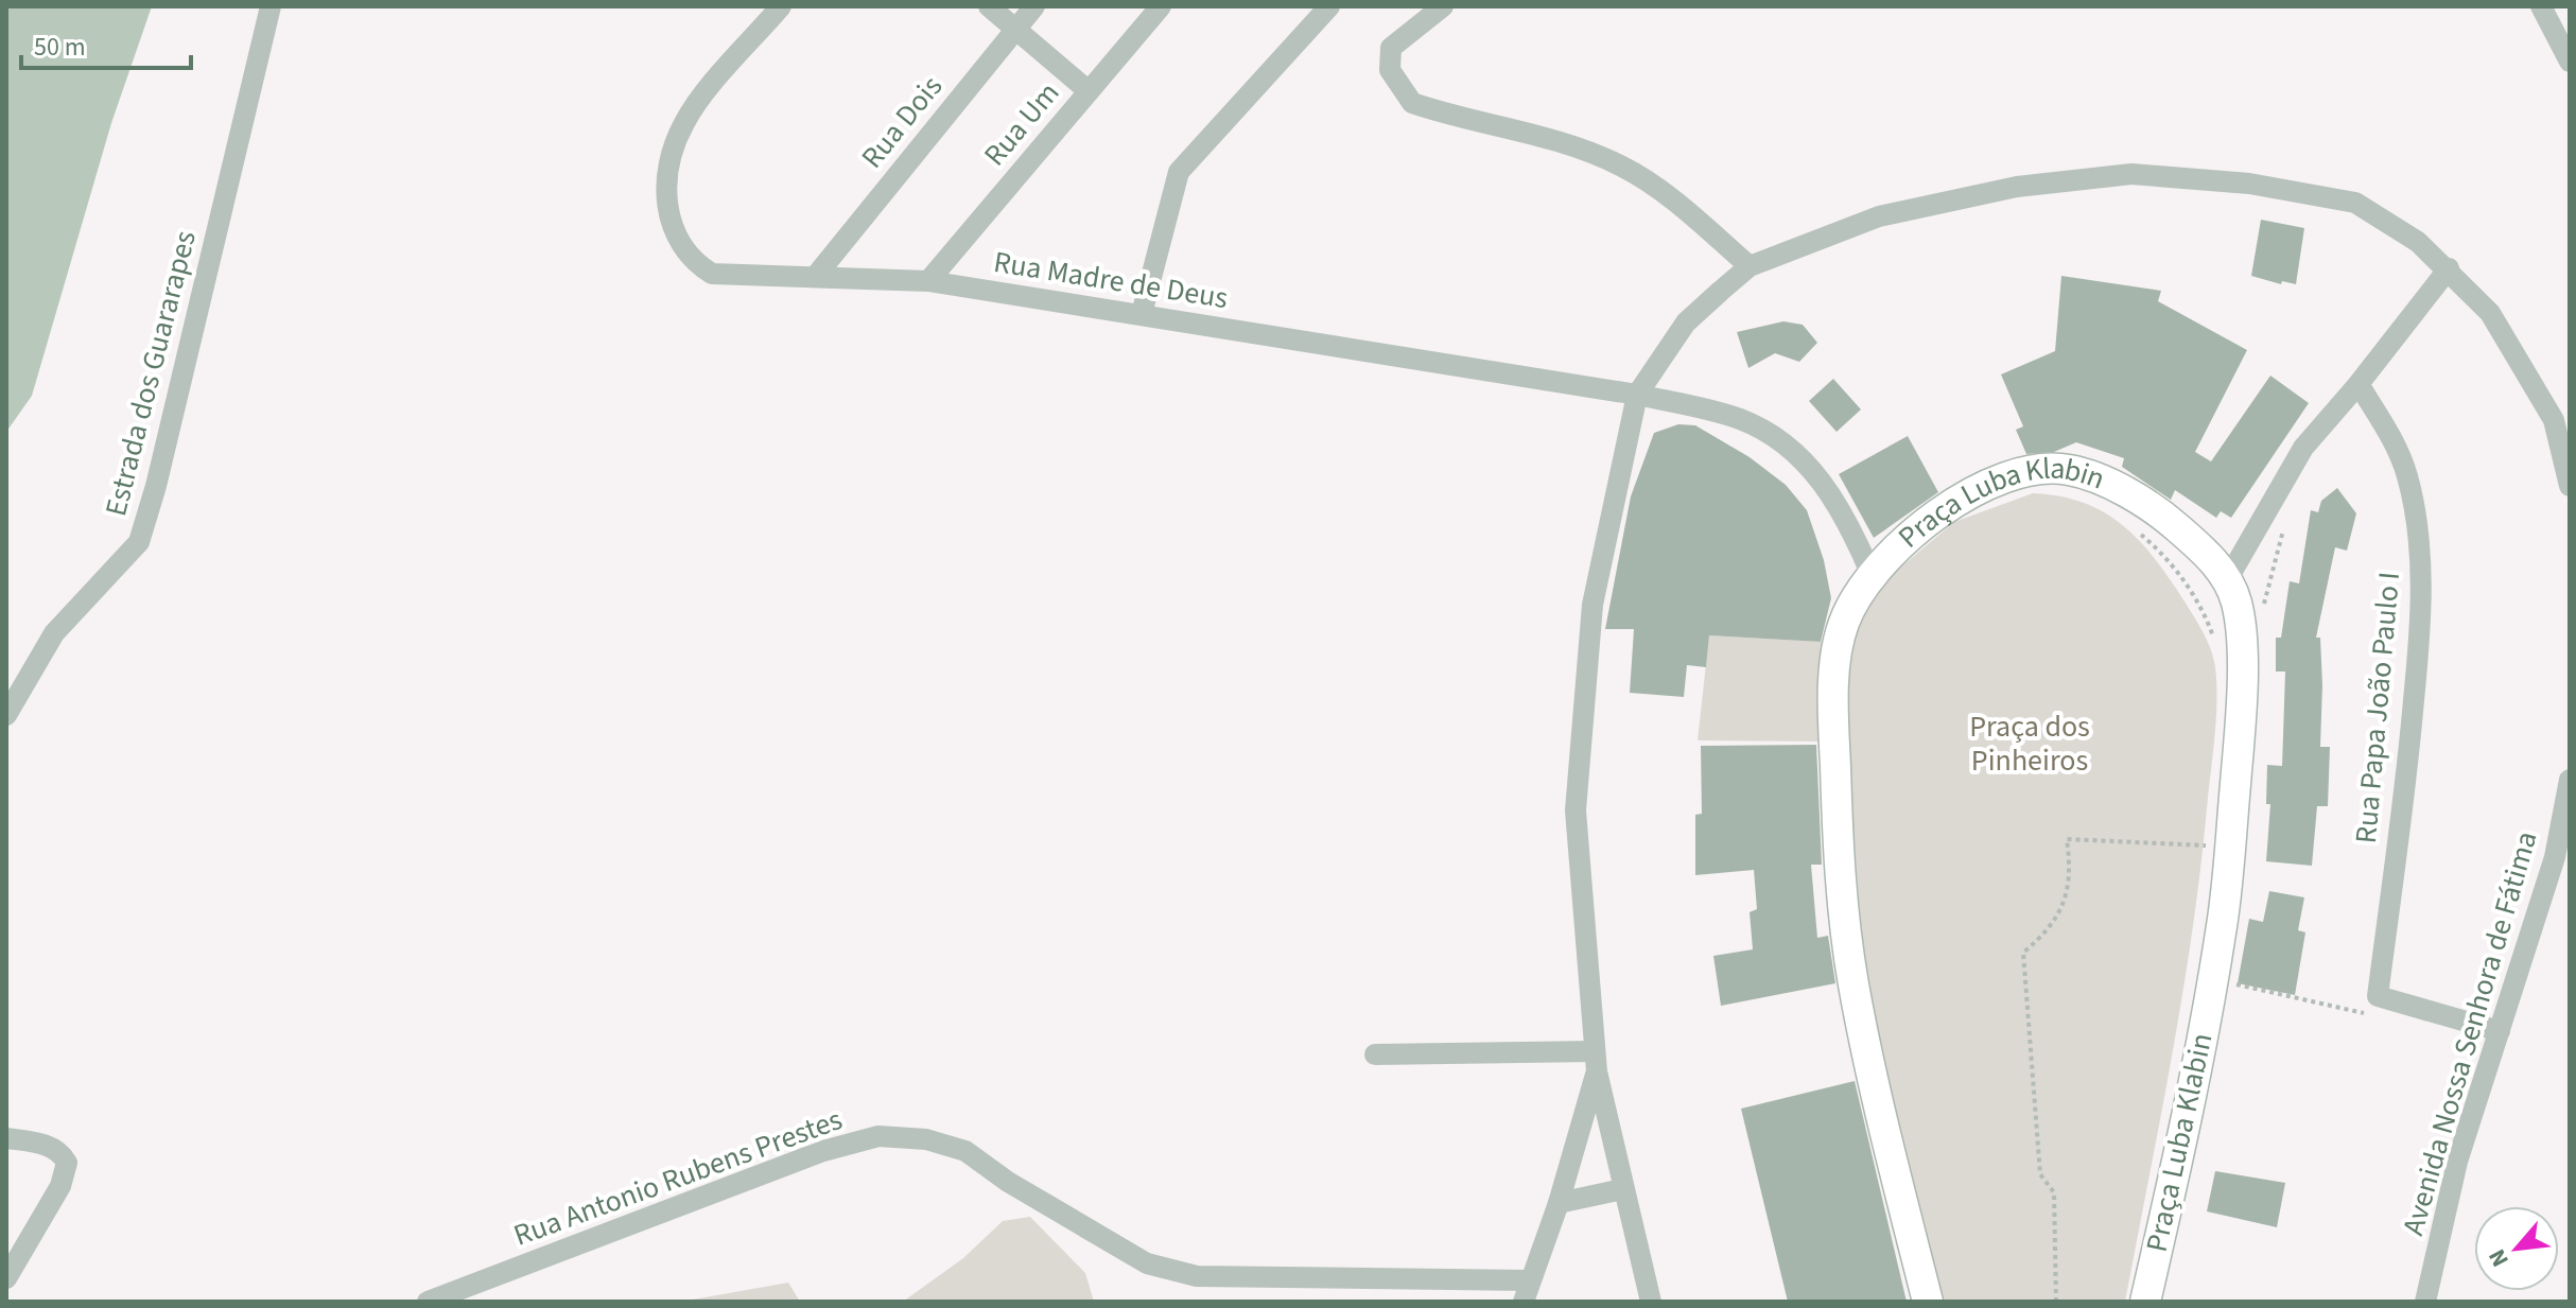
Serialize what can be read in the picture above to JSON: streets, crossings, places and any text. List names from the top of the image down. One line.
{"streets":{"main road":["Praça Luba Klabin"],"street":["Rua Dois","Rua Um","Rua Madre de Deus","Estrada dos Guararapes","Rua Papa João Paulo I","Avenida Nossa Senhora de Fátima","Rua Antonio Rubens Prestes"]},"crossings":[["Rua Dois","Rua Madre de Deus"],["Rua Um","Rua Madre de Deus"],["Rua Madre de Deus","Praça Luba Klabin"]],"parks":["Praça dos Pinheiros"],"scale_bar":"50 m","north":"bottom left"}
